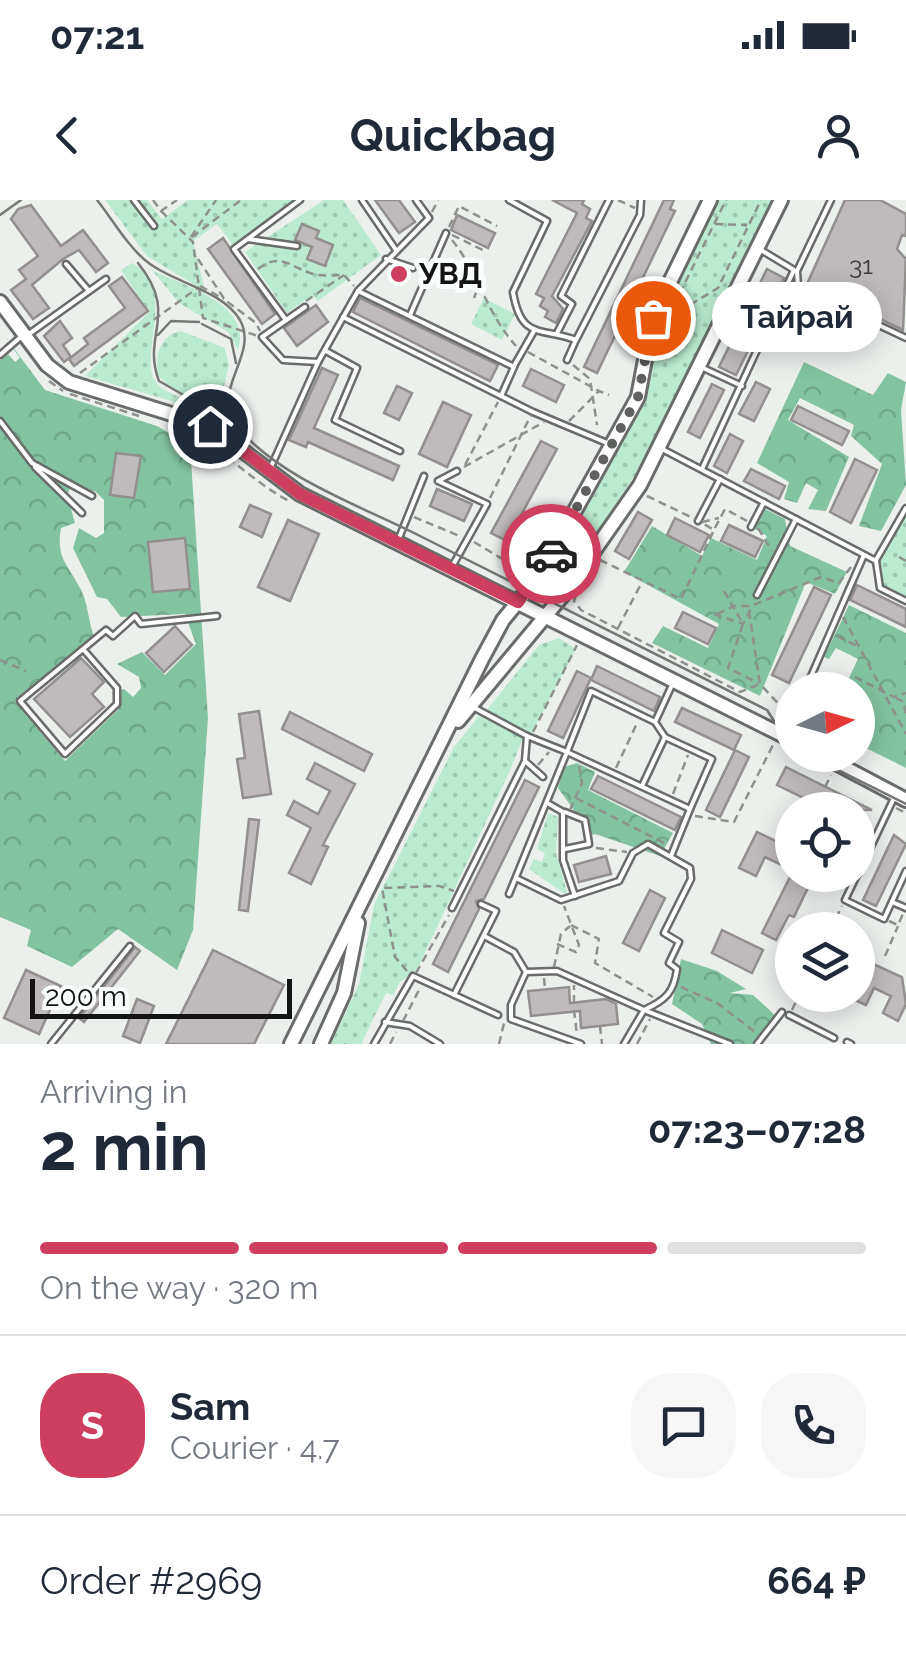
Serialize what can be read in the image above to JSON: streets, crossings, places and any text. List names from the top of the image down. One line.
{"places":["УВД","Тайрай"],"house_numbers":["31"],"scale_bar":"200 m","north":"right","page":{"status":"07:21","header":"Quickbag","bubble":"Тайрай","scale":"200 m","heading":["2 min","Arriving in","07:23–07:28"],"panel":["Sam","Courier · 4.7","Order #2969","664 ₽"],"bar":"On the way · 320 m","round":"S"}}
